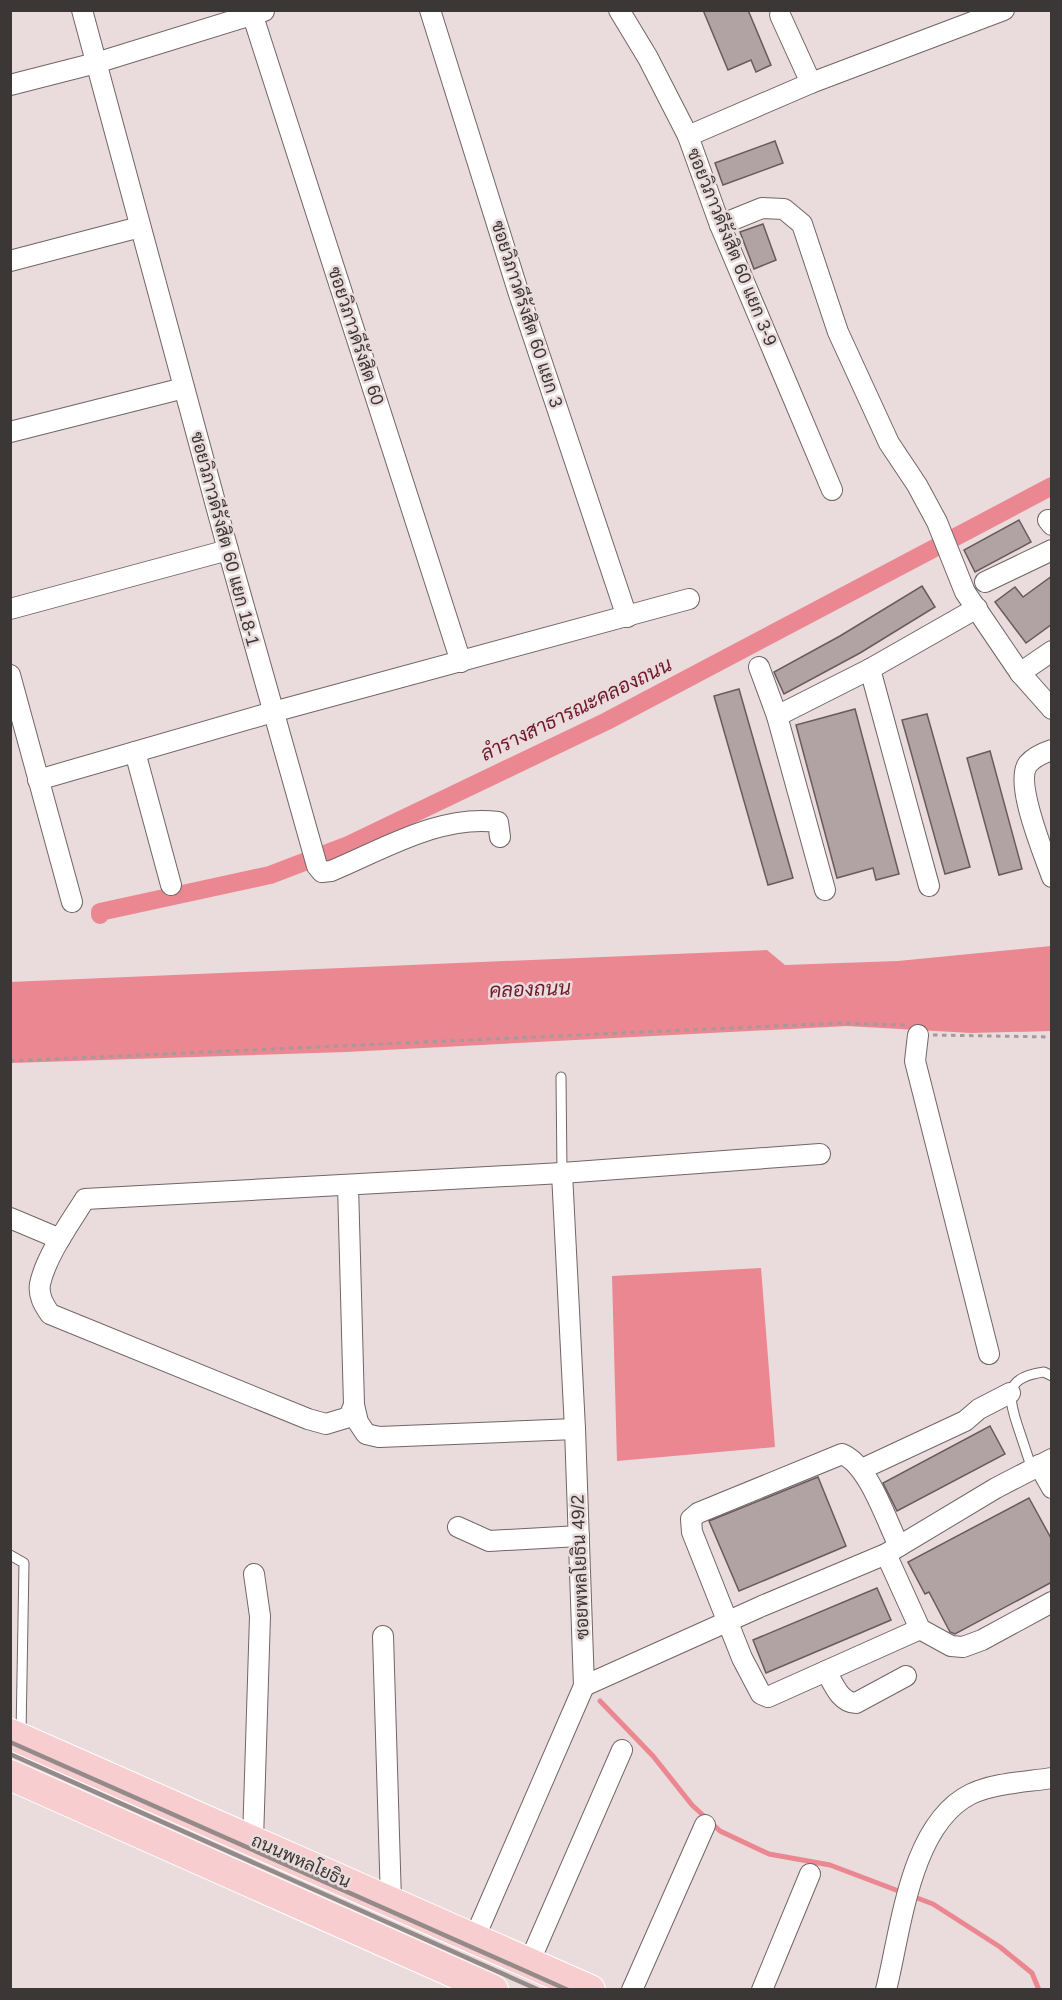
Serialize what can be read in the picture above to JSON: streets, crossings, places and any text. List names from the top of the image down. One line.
{"streets":{"main road":["ถนนพหลโยธิน"],"street":["ซอยวิภาวดีรังสิต 60 แยก 3-9","ซอยวิภาวดีรังสิต 60 แยก 3","ซอยวิภาวดีรังสิต 60","ซอยวิภาวดีรังสิต 60 แยก 18-1","ซอยพหลโยธิน 49/2"]},"crossings":[["ซอยพหลโยธิน 49/2","ถนนพหลโยธิน"]],"water":["ลำรางสาธารณะคลองถนน","คลองถนน"]}
